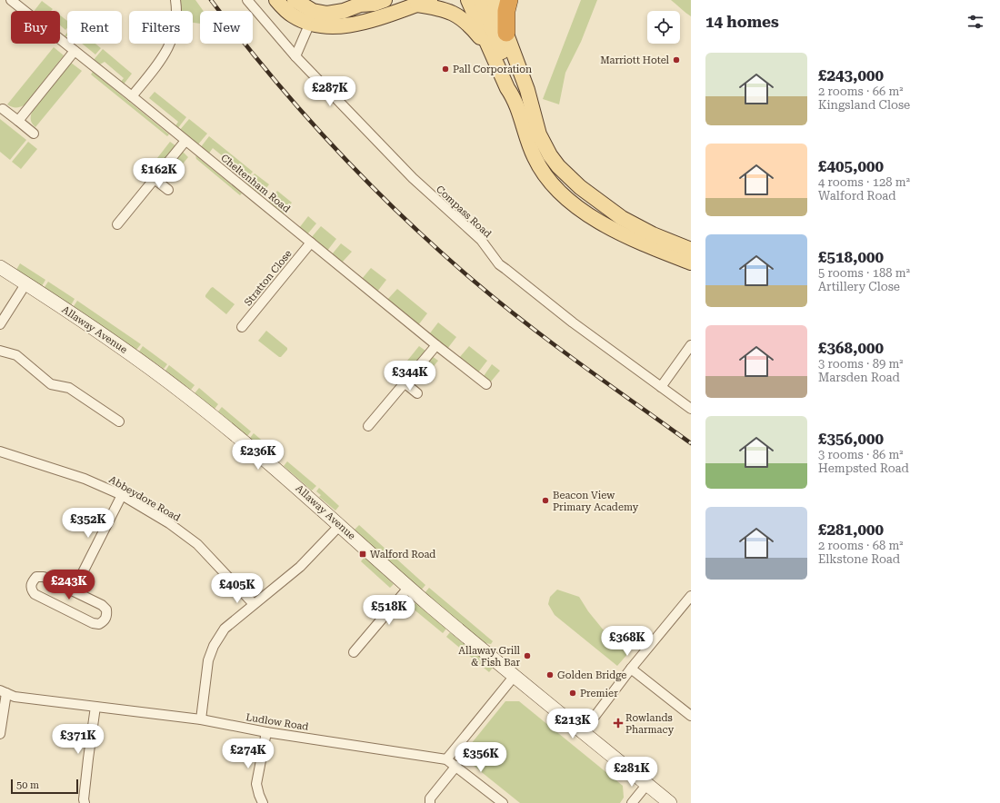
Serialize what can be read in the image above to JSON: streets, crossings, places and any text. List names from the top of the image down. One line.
{"streets":{"street":["Cheltenham Road","Compass Road","Stratton Close","Allaway Avenue","Abbeydore Road","Ludlow Road"]},"crossings":[["Cheltenham Road","Stratton Close"]],"places":{"other":["Marriott Hotel","Pall Corporation","Beacon View Primary Academy","Allaway Grill & Fish Bar","Golden Bridge","Premier"],"transit":["Walford Road"],"health":["Rowlands Pharmacy"]},"scale_bar":"50 m","page":{"heading":"14 homes","chip":["Buy","Rent","Filters","New"],"list":[{"name":"£243,000","note":"2 rooms · 66 m² · Kingsland Close"},{"name":"£405,000","note":"4 rooms · 128 m² · Walford Road"},{"name":"£518,000","note":"5 rooms · 188 m² · Artillery Close"},{"name":"£368,000","note":"3 rooms · 89 m² · Marsden Road"},{"name":"£356,000","note":"3 rooms · 86 m² · Hempsted Road"},{"name":"£281,000","note":"2 rooms · 68 m² · Elkstone Road"}],"price":["£287K","£162K","£344K","£236K","£352K","£243K","£405K","£518K","£368K","£213K","£371K","£274K","£356K","£281K"],"scale":"50 m"}}
